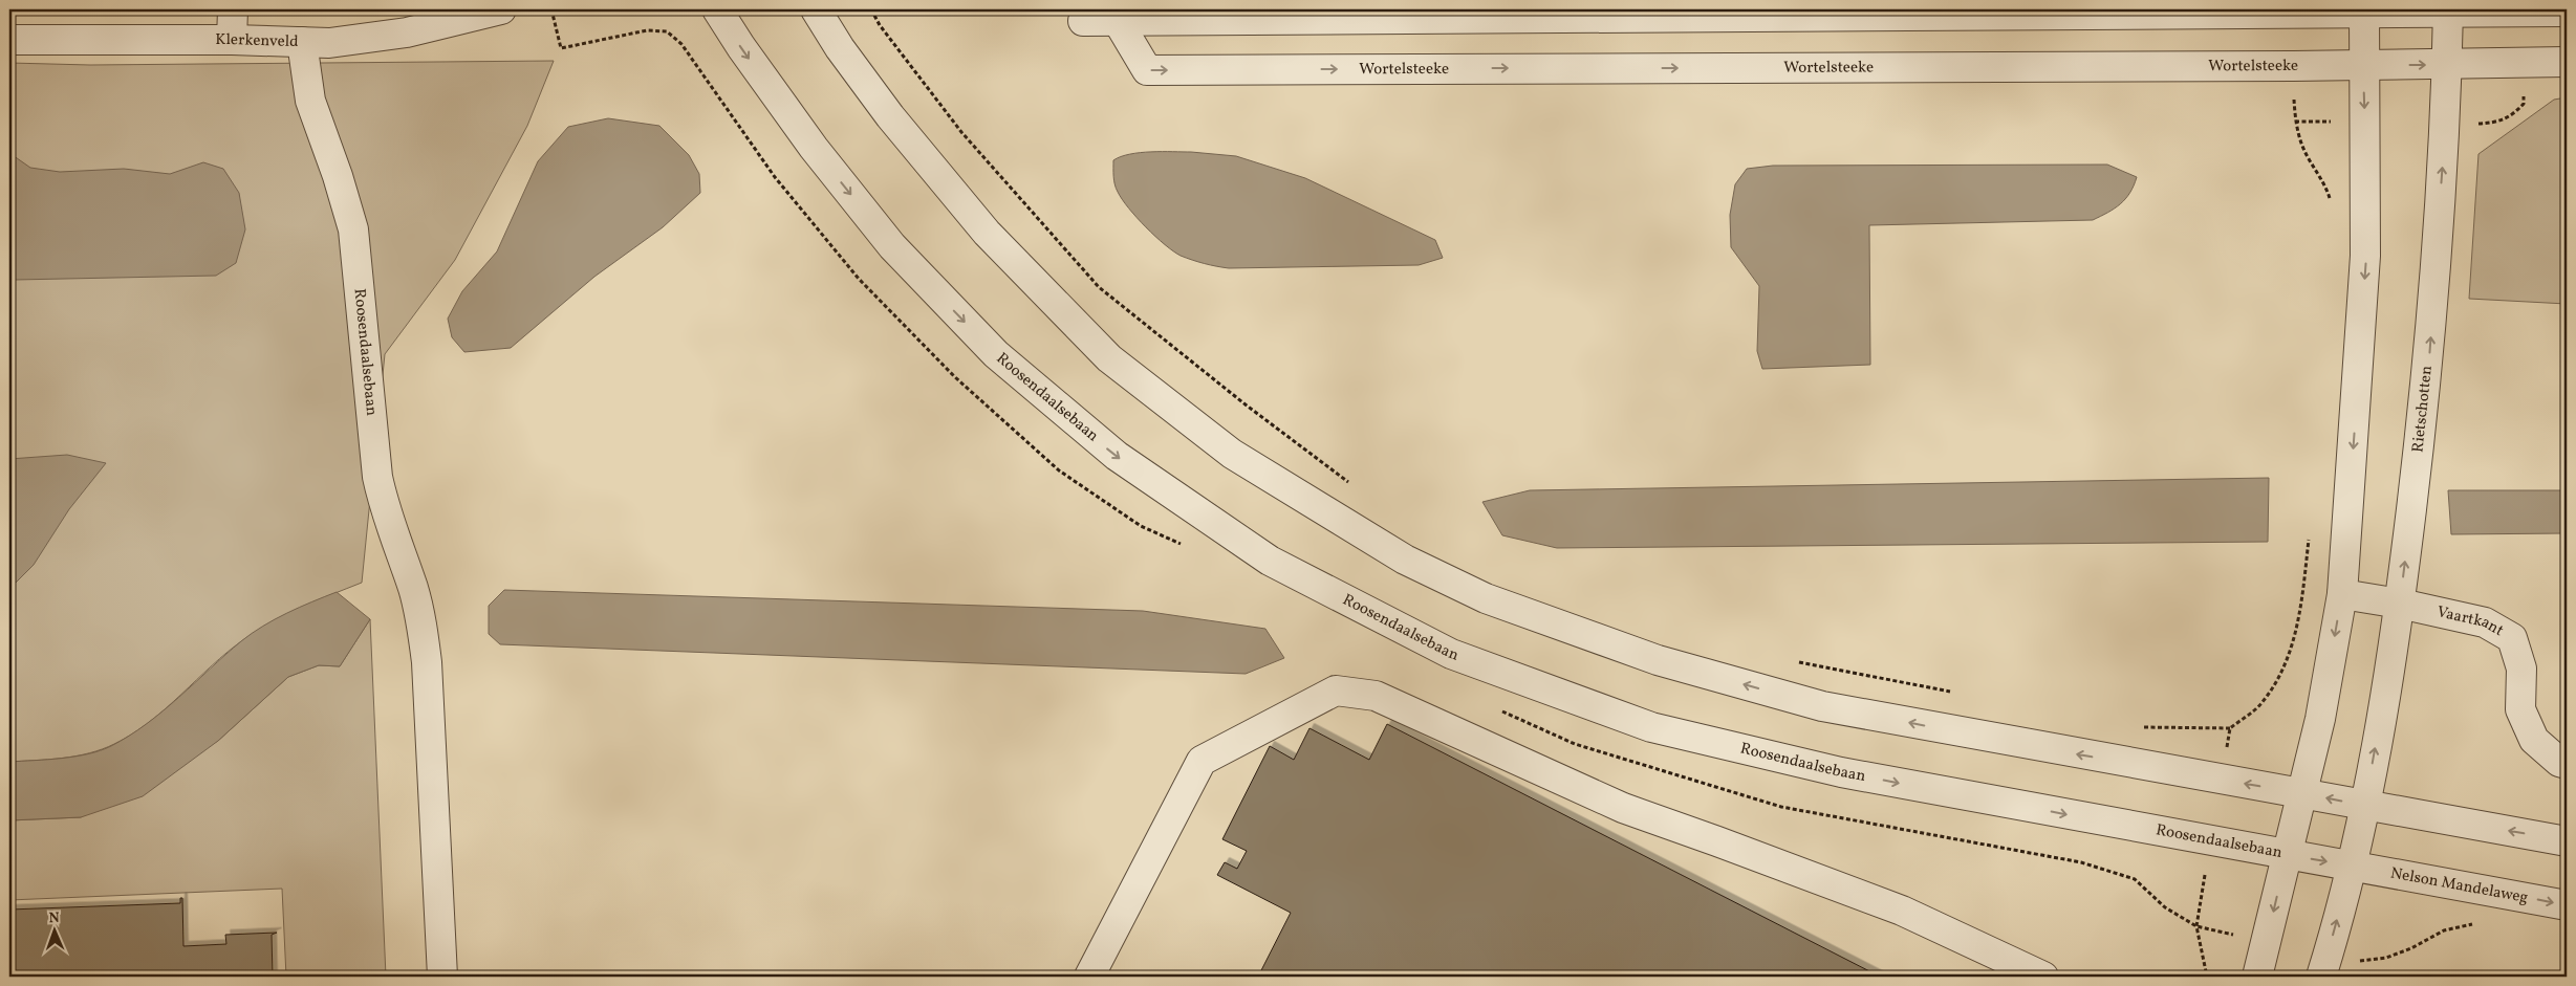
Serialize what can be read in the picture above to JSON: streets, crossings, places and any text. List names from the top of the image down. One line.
{"streets":{"street":["Klerkenveld","Wortelsteeke","Roosendaalsebaan","Rietschotten","Vaartkant","Nelson Mandelaweg"]},"crossings":[["Klerkenveld","Roosendaalsebaan"],["Wortelsteeke","Rietschotten"],["Roosendaalsebaan","Nelson Mandelaweg"],["Rietschotten","Vaartkant"]],"north":"top"}
